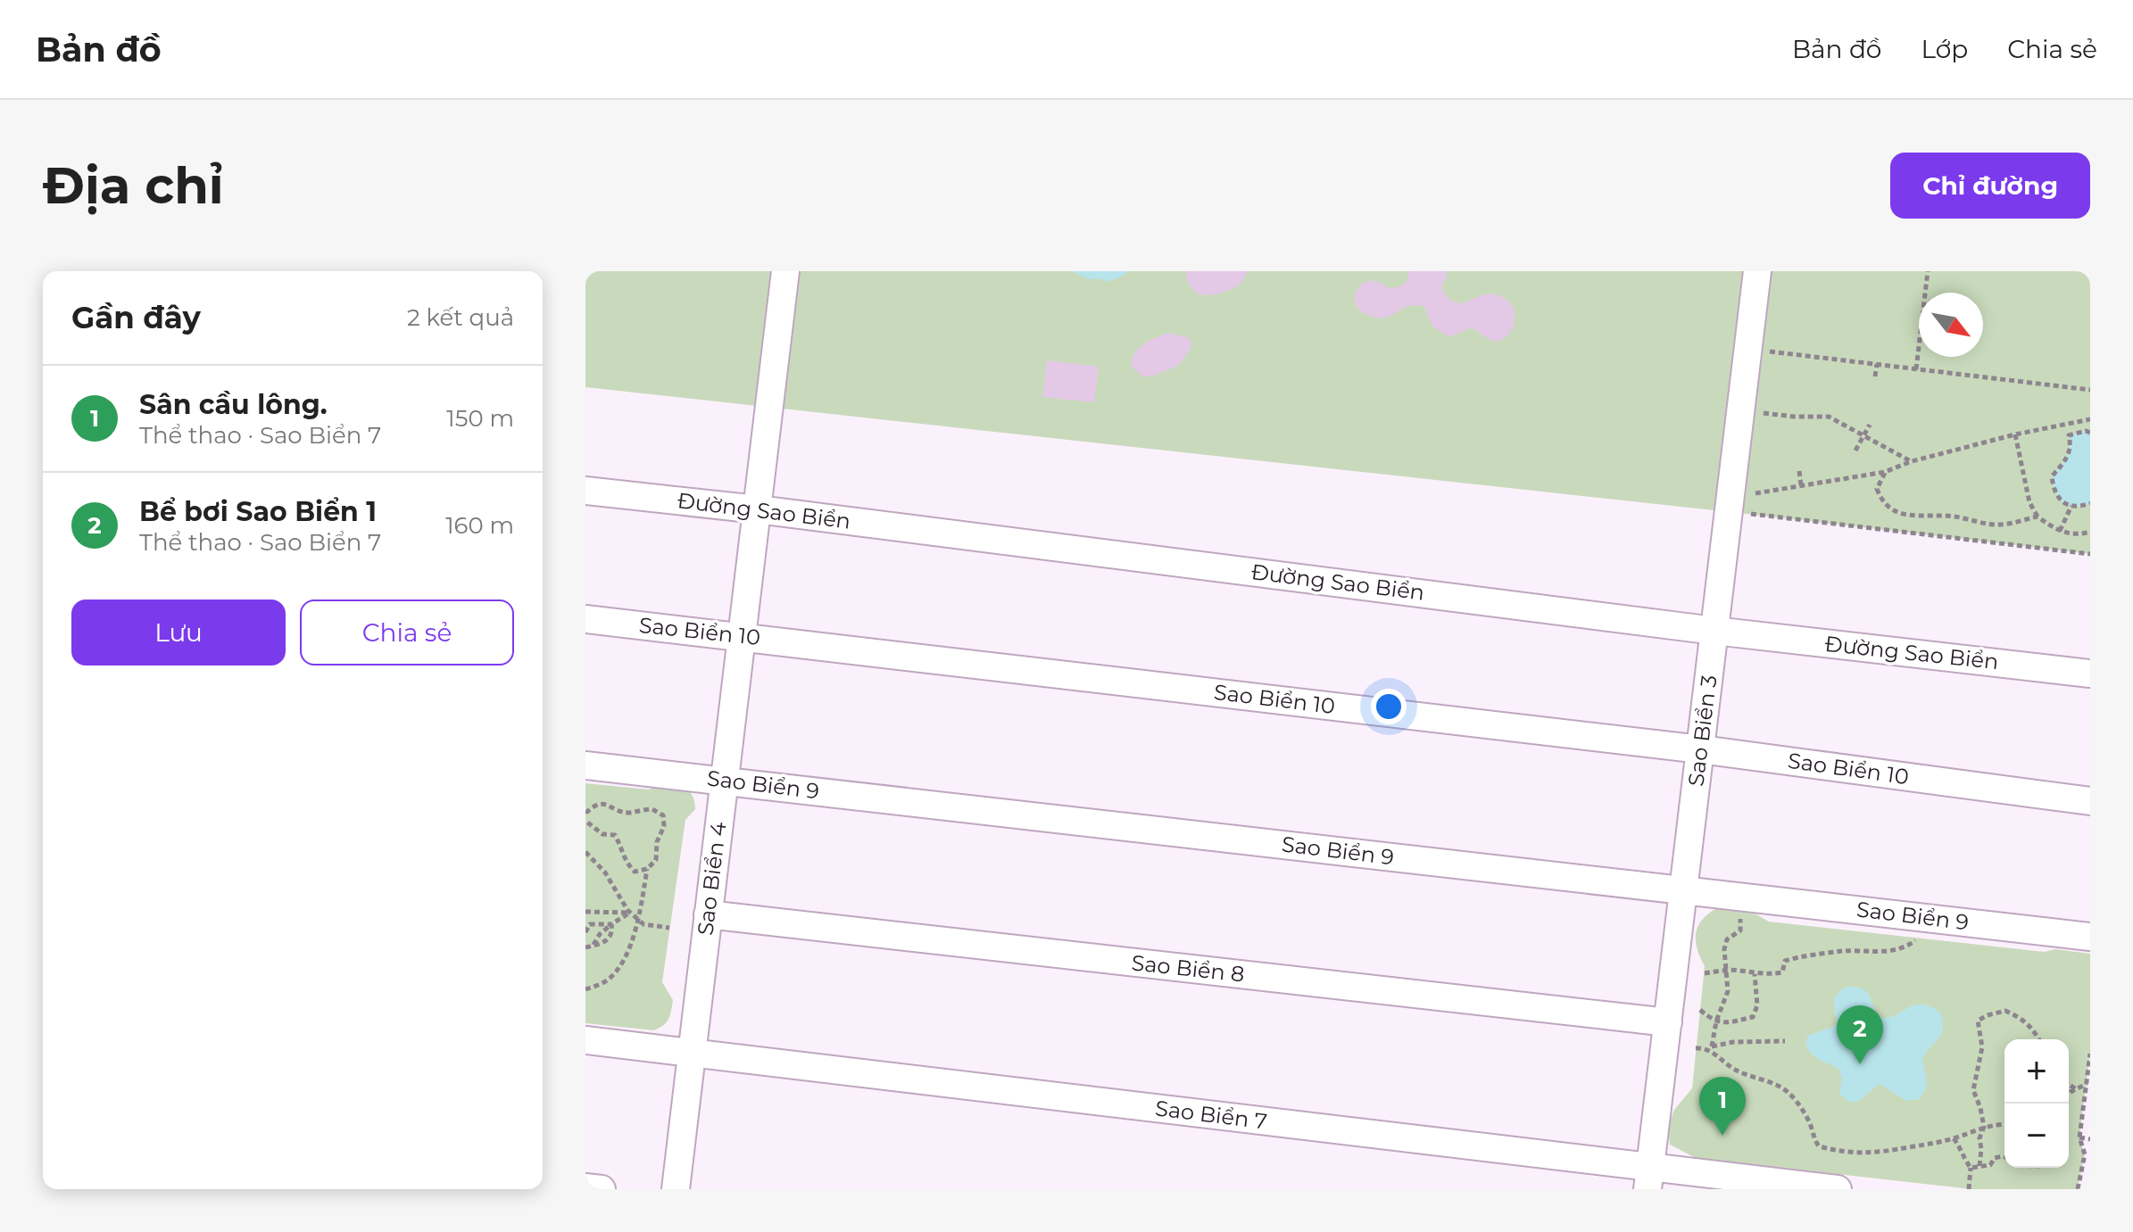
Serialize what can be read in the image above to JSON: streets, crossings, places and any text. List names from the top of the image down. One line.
{"streets":{"street":["Đường Sao Biển","Sao Biển 10","Sao Biển 3","Sao Biển 9","Sao Biển 4","Sao Biển 8","Sao Biển 7"]},"crossings":[["Đường Sao Biển","Sao Biển 3"],["Đường Sao Biển","Sao Biển 4"],["Sao Biển 10","Sao Biển 3"],["Sao Biển 10","Sao Biển 4"],["Sao Biển 3","Sao Biển 9"],["Sao Biển 3","Sao Biển 8"],["Sao Biển 3","Sao Biển 7"],["Sao Biển 9","Sao Biển 4"],["Sao Biển 4","Sao Biển 8"],["Sao Biển 4","Sao Biển 7"]],"north":"bottom right","page":{"header":"Bản đồ","nav":["Bản đồ","Lớp","Chia sẻ"],"buttons":["Chỉ đường",["Lưu","Chia sẻ"]],"title":"Địa chỉ","heading":["Gần đây","2 kết quả"],"list":[{"mark":"1","name":"Sân cầu lông.","note":"Thể thao · Sao Biển 7","value":"150 m"},{"mark":"2","name":"Bể bơi Sao Biển 1","note":"Thể thao · Sao Biển 7","value":"160 m"}],"pins":["2","1"],"map_buttons":["+","−"]}}
